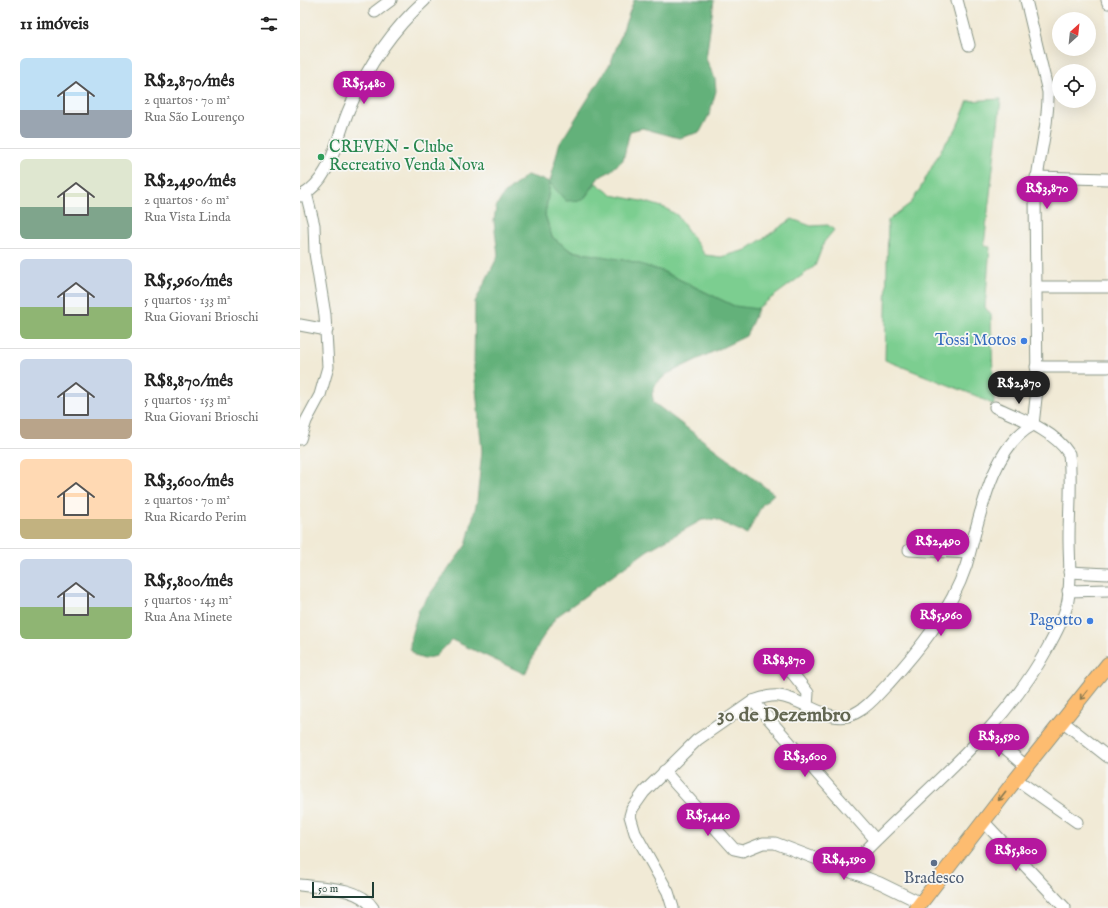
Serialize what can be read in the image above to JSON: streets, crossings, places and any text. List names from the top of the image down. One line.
{"districts":["30 de Dezembro"],"places":["CREVEN - Clube Recreativo Venda Nova","Tossi Motos","Pagotto","Bradesco"],"scale_bar":"50 m","north":"top right","page":{"heading":"11 imóveis","list":[{"name":"R$2,870/mês","note":"2 quartos · 70 m² · Rua São Lourenço"},{"name":"R$2,490/mês","note":"2 quartos · 60 m² · Rua Vista Linda"},{"name":"R$5,960/mês","note":"5 quartos · 133 m² · Rua Giovani Brioschi"},{"name":"R$8,870/mês","note":"5 quartos · 153 m² · Rua Giovani Brioschi"},{"name":"R$3,600/mês","note":"2 quartos · 70 m² · Rua Ricardo Perim"},{"name":"R$5,800/mês","note":"5 quartos · 143 m² · Rua Ana Minete"}],"price":["R$5,480","R$3,870","R$2,870","R$2,490","R$5,960","R$8,870","R$3,590","R$3,600","R$5,440","R$5,800","R$4,190"],"scale":"50 m"}}
